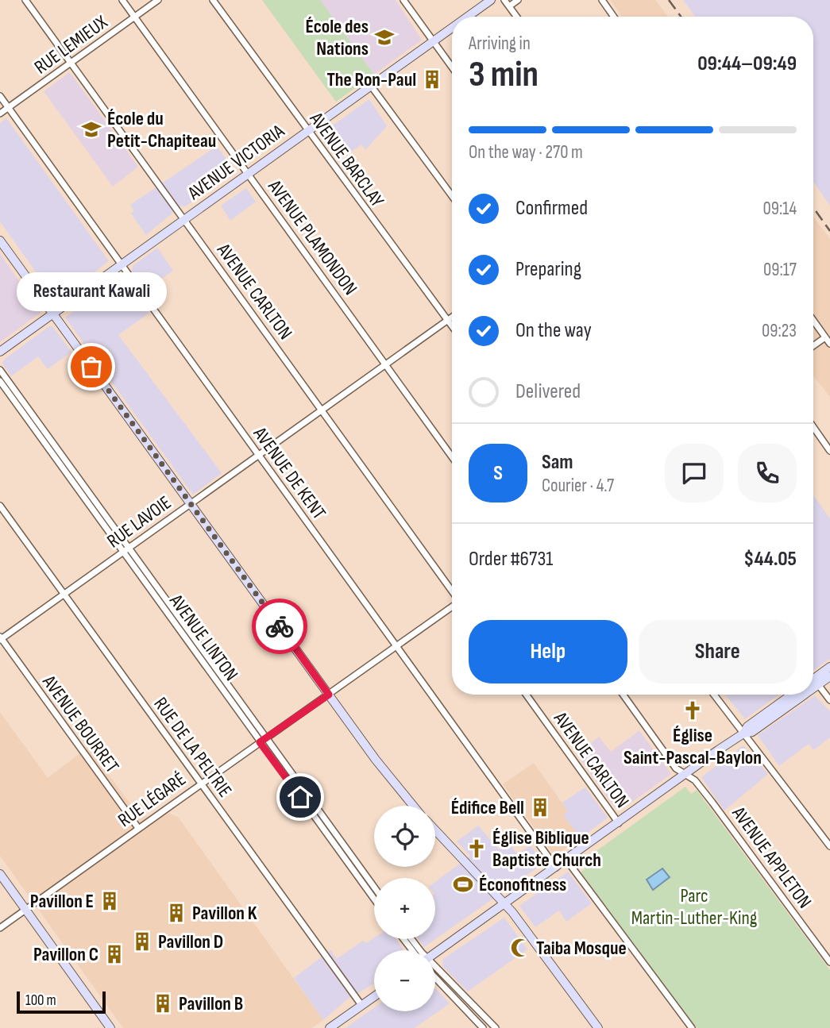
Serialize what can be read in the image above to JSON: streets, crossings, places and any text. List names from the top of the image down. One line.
{"streets":{"main road":["AVENUE VICTORIA"],"street":["RUE LEMIEUX","AVENUE BARCLAY","AVENUE PLAMONDON","AVENUE CARLTON","AVENUE DE KENT","RUE LAVOIE","AVENUE LINTON","AVENUE BOURRET","RUE DE LA PELTRIE","RUE LÉGARÉ","AVENUE APPLETON"]},"crossings":[["RUE LEMIEUX","AVENUE PLAMONDON"],["RUE LEMIEUX","AVENUE CARLTON"],["RUE LEMIEUX","AVENUE DE KENT"],["AVENUE BARCLAY","AVENUE VICTORIA"],["AVENUE BARCLAY","RUE LAVOIE"],["AVENUE VICTORIA","AVENUE PLAMONDON"],["AVENUE VICTORIA","AVENUE CARLTON"],["AVENUE VICTORIA","AVENUE DE KENT"],["AVENUE PLAMONDON","RUE LAVOIE"],["AVENUE CARLTON","RUE LAVOIE"],["AVENUE DE KENT","RUE LAVOIE"],["AVENUE DE KENT","RUE LÉGARÉ"],["RUE LAVOIE","AVENUE LINTON"],["RUE LAVOIE","AVENUE BOURRET"],["RUE LAVOIE","RUE DE LA PELTRIE"],["AVENUE LINTON","RUE LÉGARÉ"],["AVENUE BOURRET","RUE LÉGARÉ"],["RUE DE LA PELTRIE","RUE LÉGARÉ"]],"parks":["Parc Martin-Luther-King"],"places":{"school or university":["École des Nations","École du Petit-Chapiteau"],"building":["The Ron-Paul","Édifice Bell","Pavillon E","Pavillon K","Pavillon D","Pavillon C","Pavillon B"],"other":["Restaurant Kawali"],"church":["Église Saint-Pascal-Baylon","Église Biblique Baptiste Church"],"sports":["Éconofitness"],"mosque":["Taiba Mosque"]},"scale_bar":"100 m","page":{"heading":["3 min","Arriving in","09:44–09:49"],"panel":["Sam","Courier · 4.7","Order #6731","$44.05"],"bar":"On the way · 270 m","list":[["Confirmed","09:14"],["Preparing","09:17"],["On the way","09:23"],"Delivered"],"bubble":"Restaurant Kawali","round":"S","buttons":["Help","Share"],"map_buttons":["+","−"],"scale":"100 m"}}
